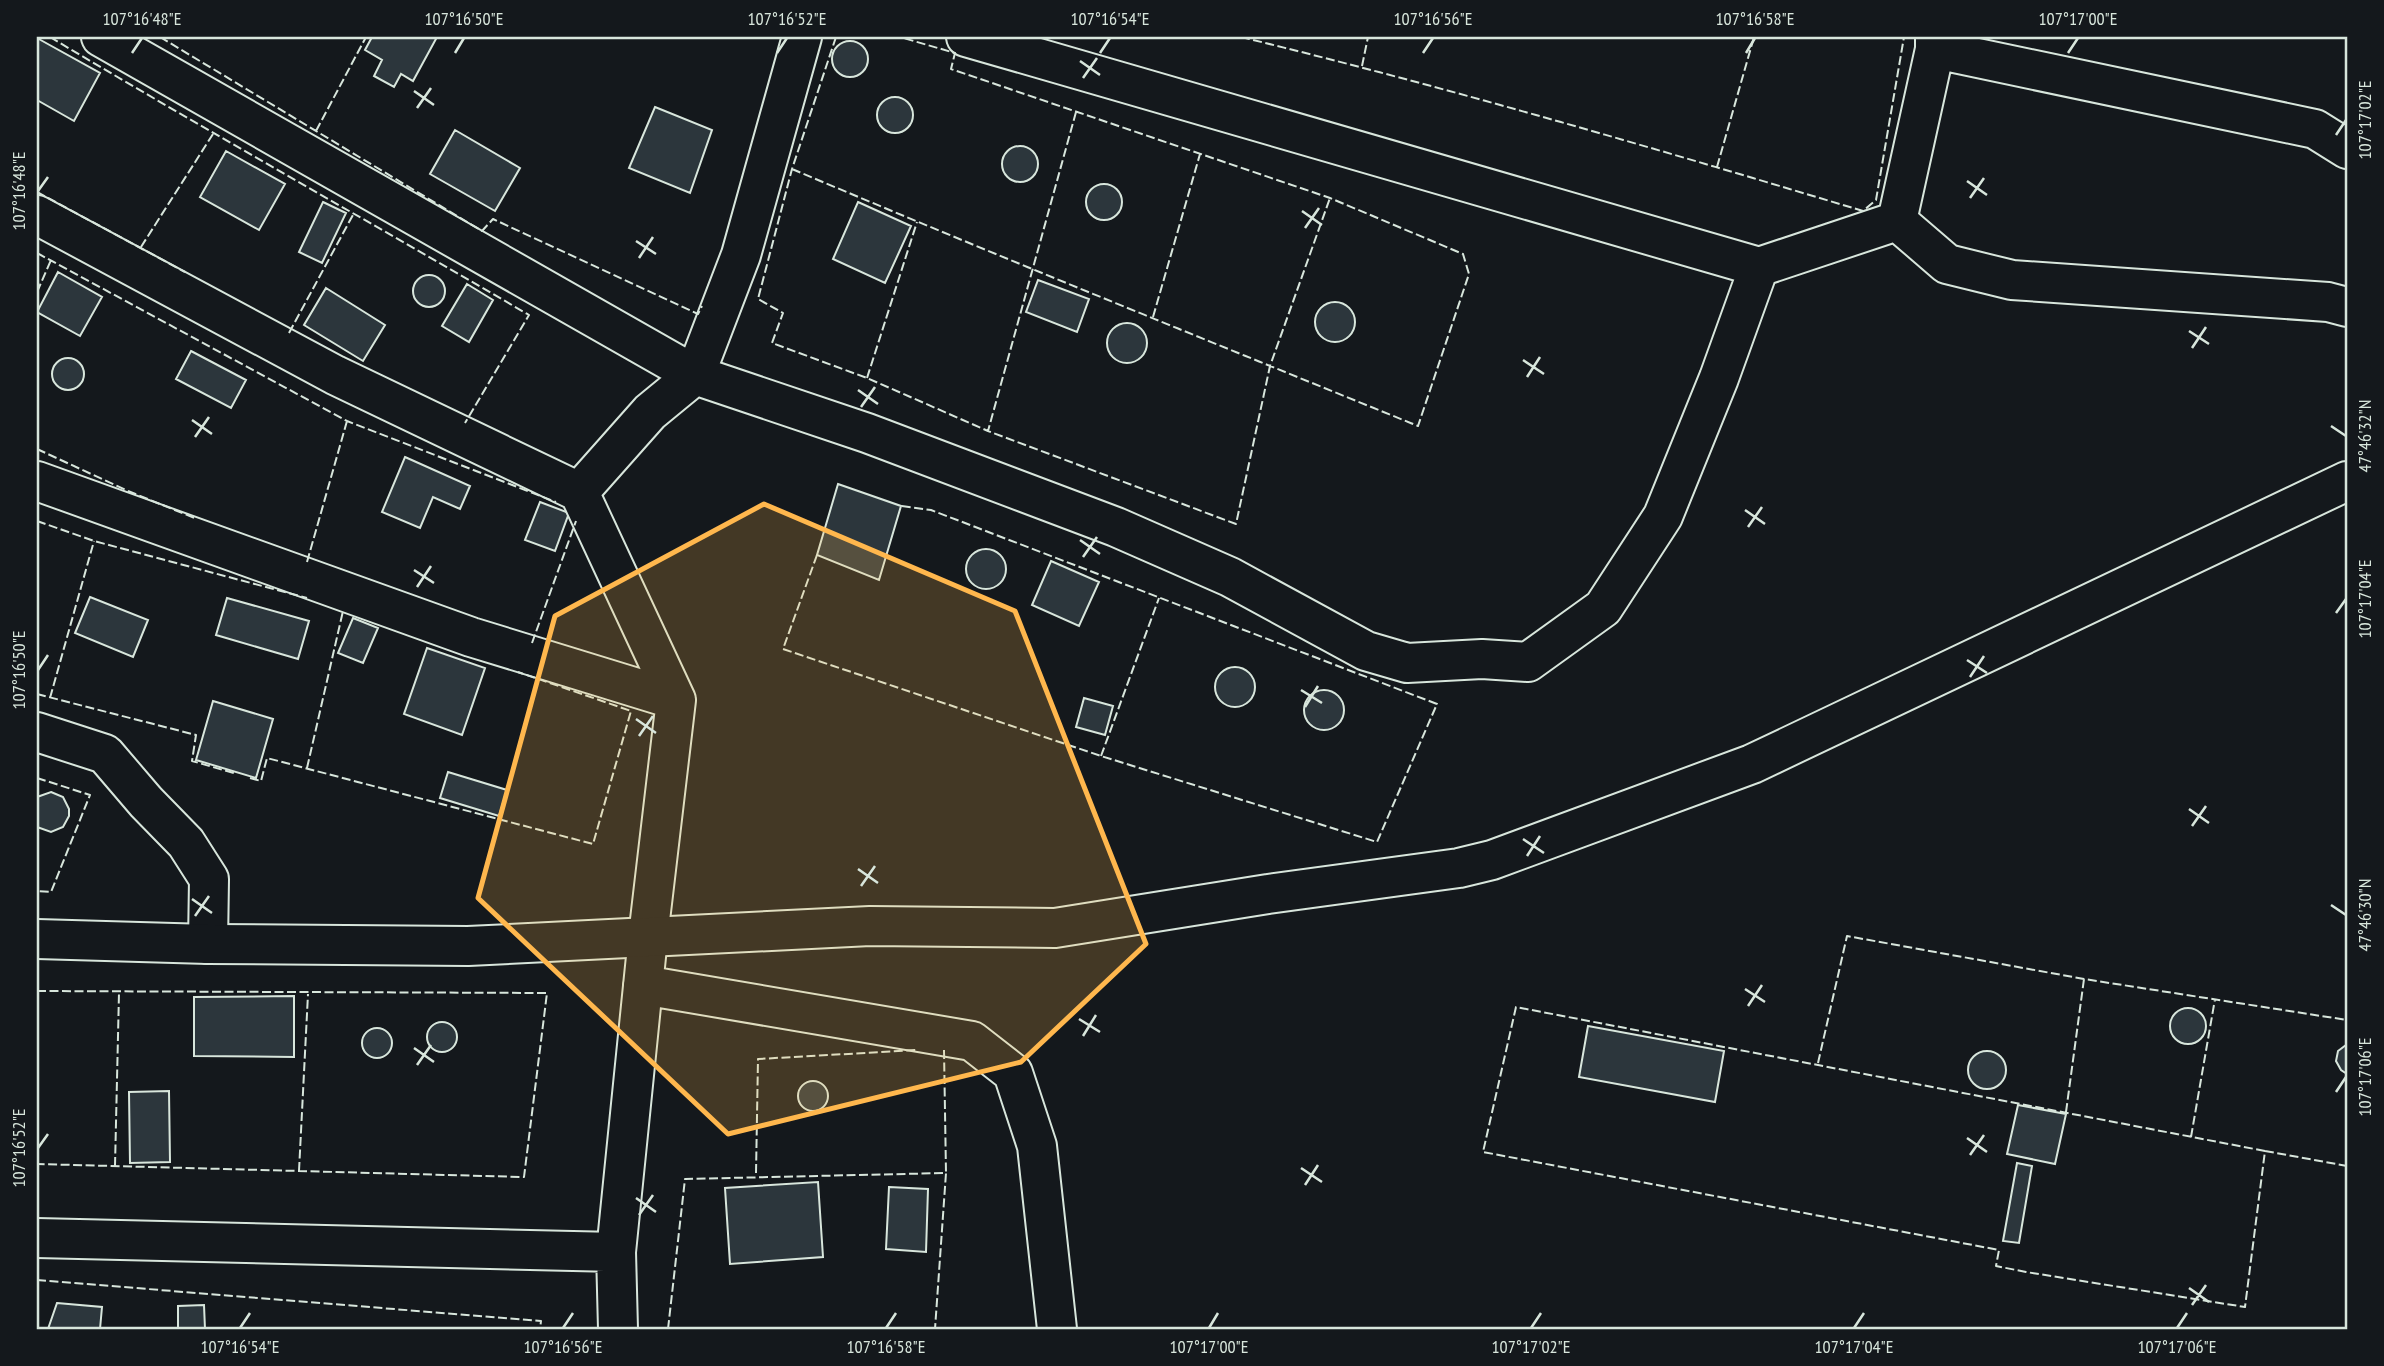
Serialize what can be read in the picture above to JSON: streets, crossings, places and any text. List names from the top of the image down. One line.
{"coordinates":["107°16'48\"E","107°16'50\"E","107°16'52\"E","107°16'54\"E","107°16'56\"E","107°16'58\"E","107°17'00\"E","107°17'02\"E","47°46'32\"N","107°17'04\"E","47°46'30\"N","107°17'06\"E"]}
